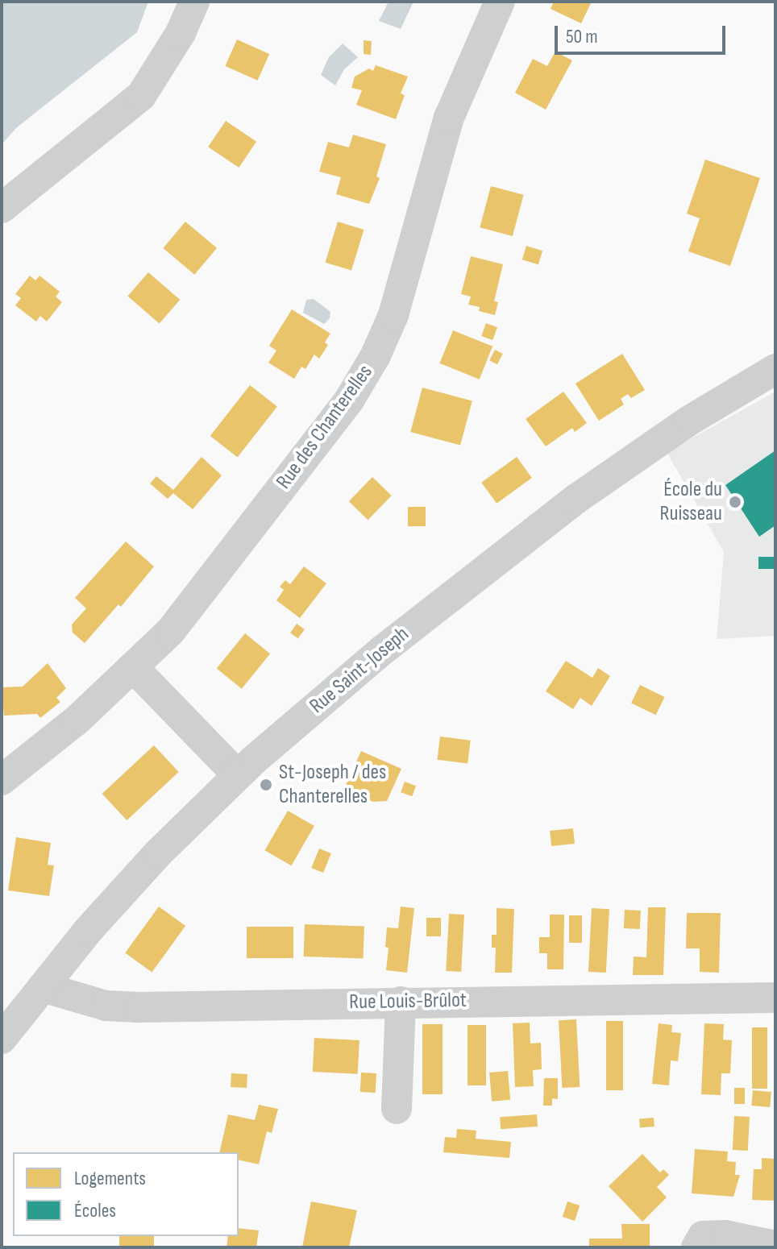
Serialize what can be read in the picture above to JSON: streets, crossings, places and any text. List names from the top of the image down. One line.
{"streets":{"street":["Rue des Chanterelles","Rue Saint-Joseph","Rue Louis-Brûlot"]},"crossings":[["Rue Saint-Joseph","Rue Louis-Brûlot"]],"places":["École du Ruisseau","St-Joseph / des Chanterelles"],"legend":["Logements","Écoles"],"scale_bar":"50 m"}
